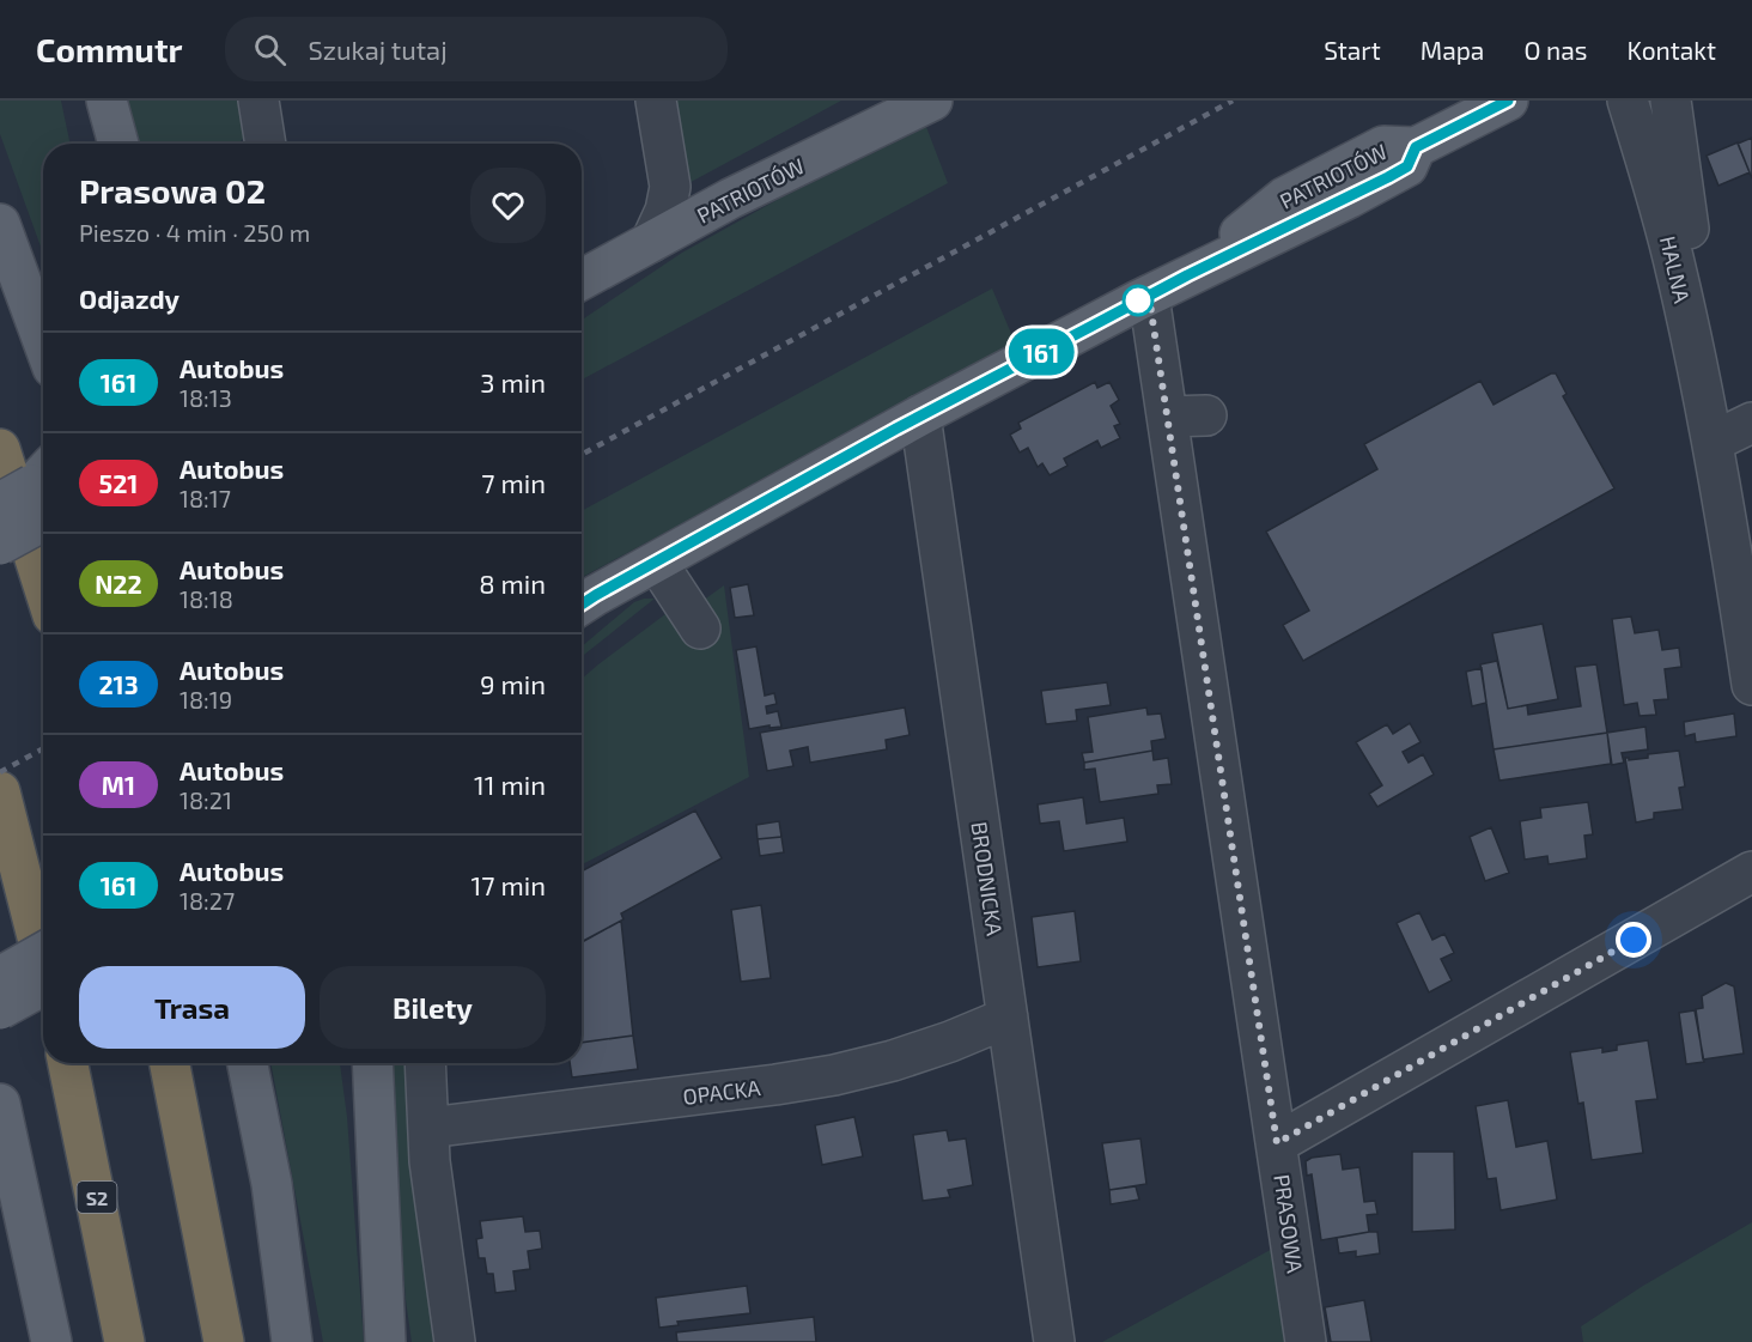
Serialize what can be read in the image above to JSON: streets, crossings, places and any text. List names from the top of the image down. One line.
{"streets":{"highway":["S2"],"main road":["PATRIOTÓW"],"street":["HALNA","BRODNICKA","OPACKA","PRASOWA"]},"crossings":[["PATRIOTÓW","BRODNICKA"],["PATRIOTÓW","PRASOWA"],["BRODNICKA","OPACKA"]],"lines":["bus line 161"],"page":{"header":"Commutr","search":"Szukaj tutaj","nav":["Start","Mapa","O nas","Kontakt"],"on_map":"161","heading":[["Prasowa 02","Pieszo · 4 min · 250 m"],"Odjazdy"],"list":[{"mark":"161","name":"Autobus","note":"18:13","value":"3 min"},{"mark":"521","name":"Autobus","note":"18:17","value":"7 min"},{"mark":"N22","name":"Autobus","note":"18:18","value":"8 min"},{"mark":"213","name":"Autobus","note":"18:19","value":"9 min"},{"mark":"M1","name":"Autobus","note":"18:21","value":"11 min"},{"mark":"161","name":"Autobus","note":"18:27","value":"17 min"}],"buttons":["Trasa","Bilety"]}}
